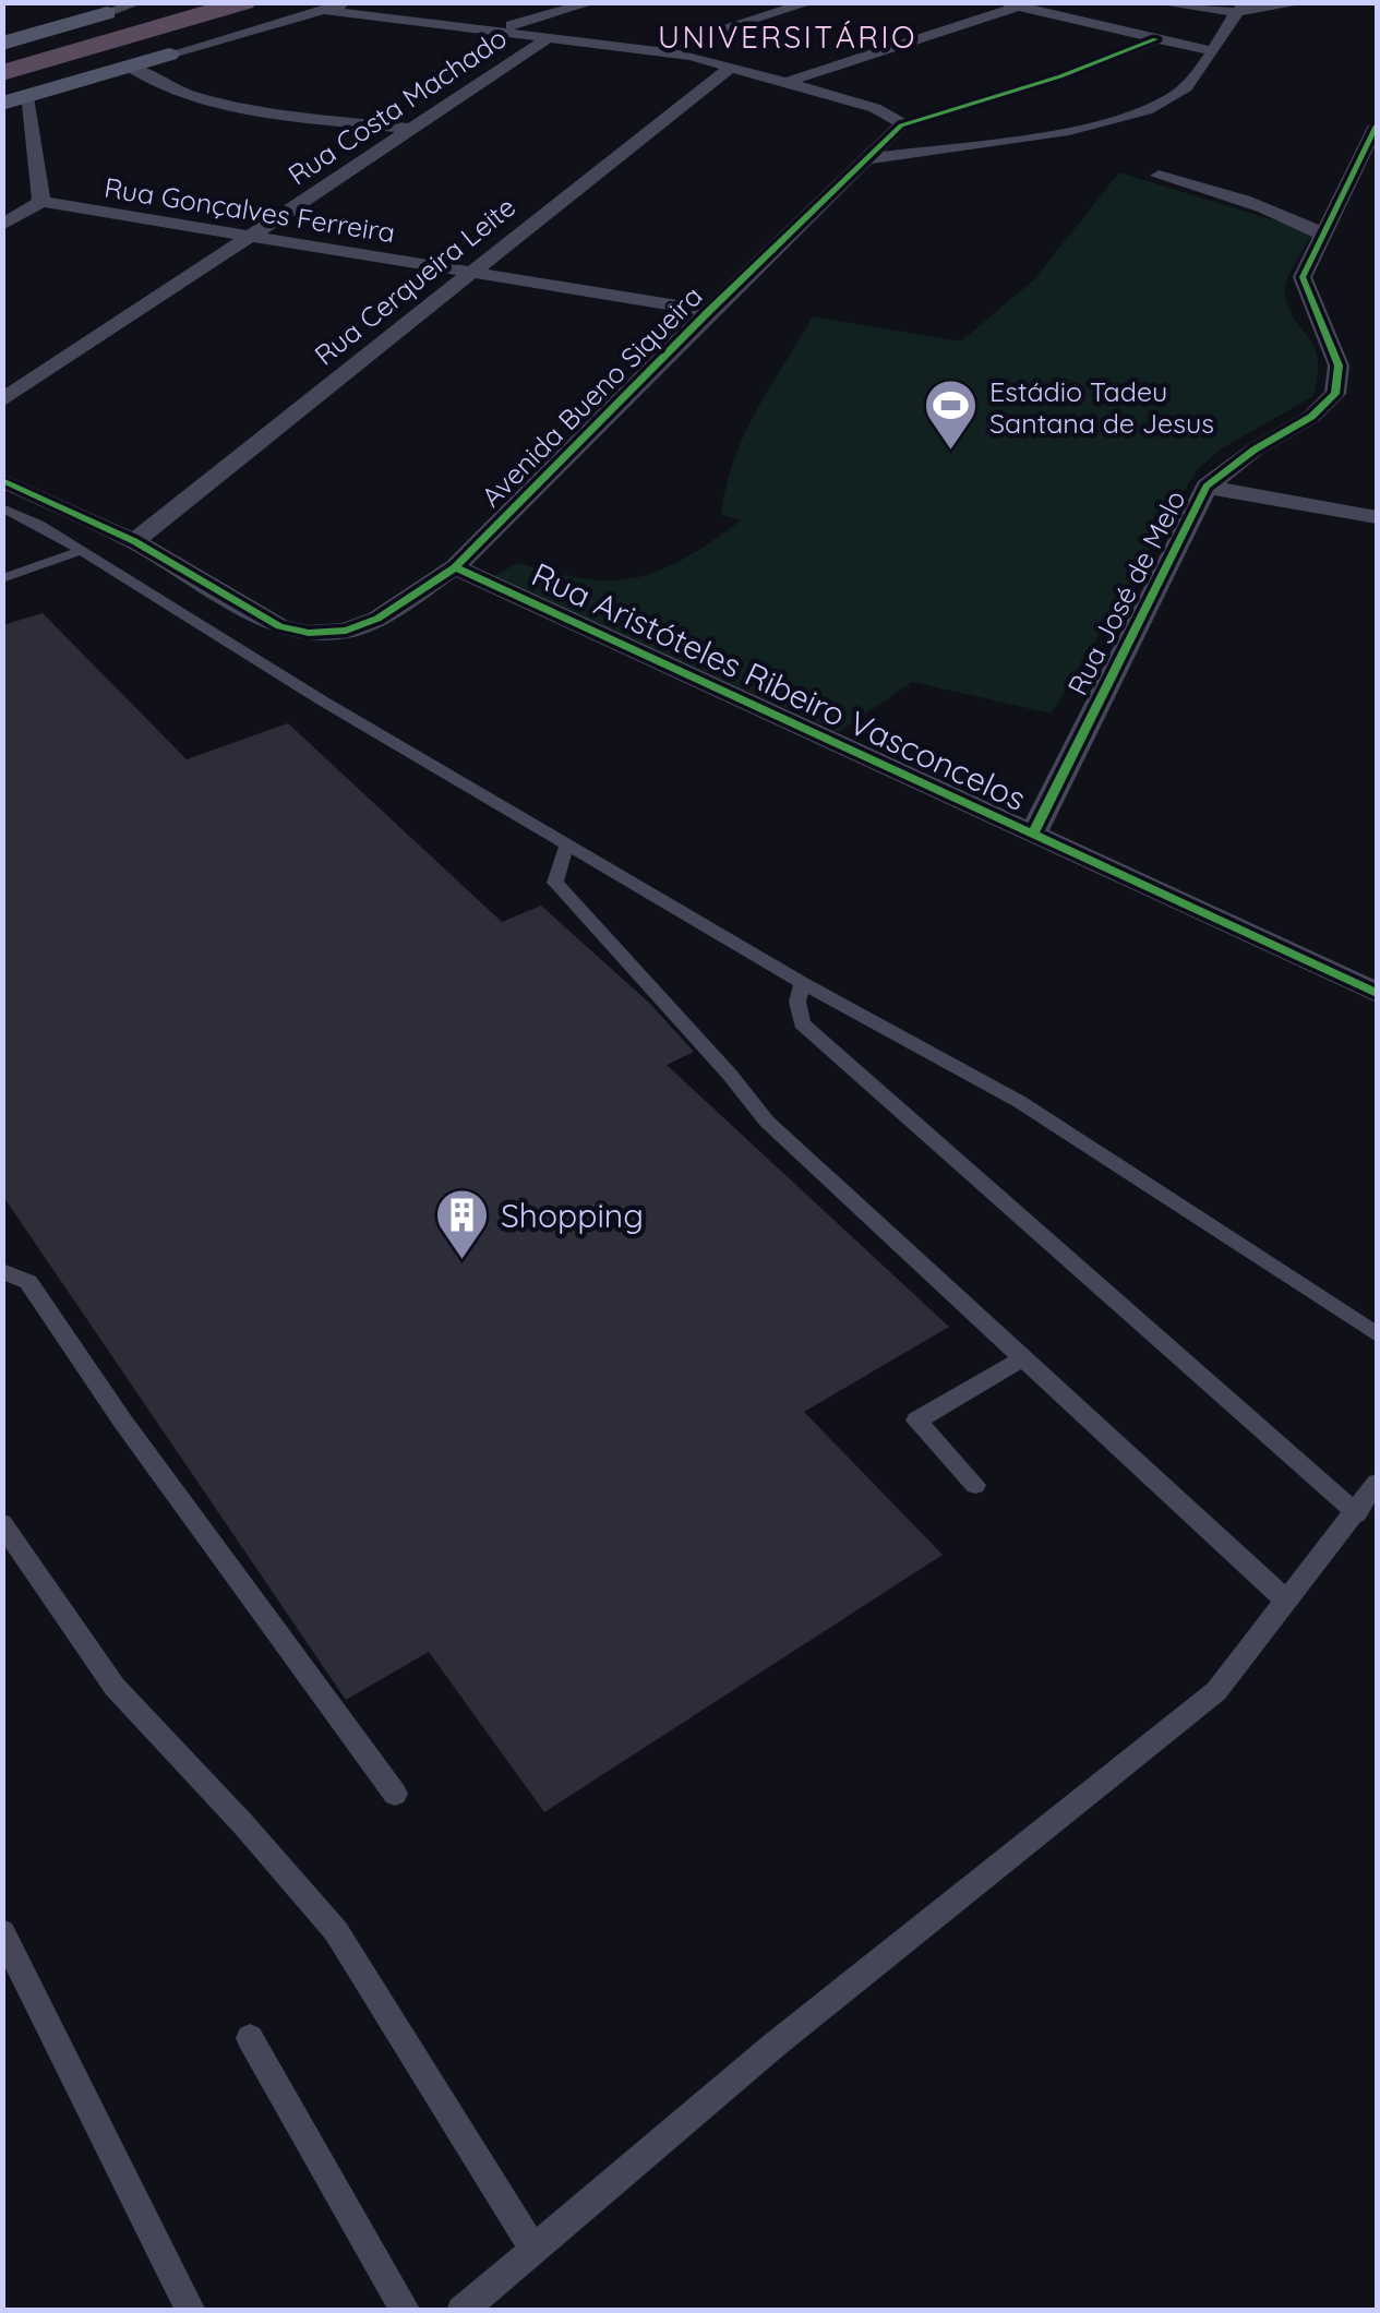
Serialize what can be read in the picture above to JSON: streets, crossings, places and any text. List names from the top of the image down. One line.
{"streets":{"street":["Rua Costa Machado","Rua Gonçalves Ferreira","Rua Cerqueira Leite","Avenida Bueno Siqueira","Rua José de Melo","Rua Aristóteles Ribeiro Vasconcelos"]},"crossings":[["Rua Costa Machado","Rua Gonçalves Ferreira"],["Rua Gonçalves Ferreira","Rua Cerqueira Leite"],["Rua Gonçalves Ferreira","Avenida Bueno Siqueira"],["Rua Cerqueira Leite","Avenida Bueno Siqueira"],["Avenida Bueno Siqueira","Rua Aristóteles Ribeiro Vasconcelos"],["Rua José de Melo","Rua Aristóteles Ribeiro Vasconcelos"]],"districts":["UNIVERSITÁRIO"],"places":{"sports":["Estádio Tadeu Santana de Jesus"],"building":["Shopping"]}}
